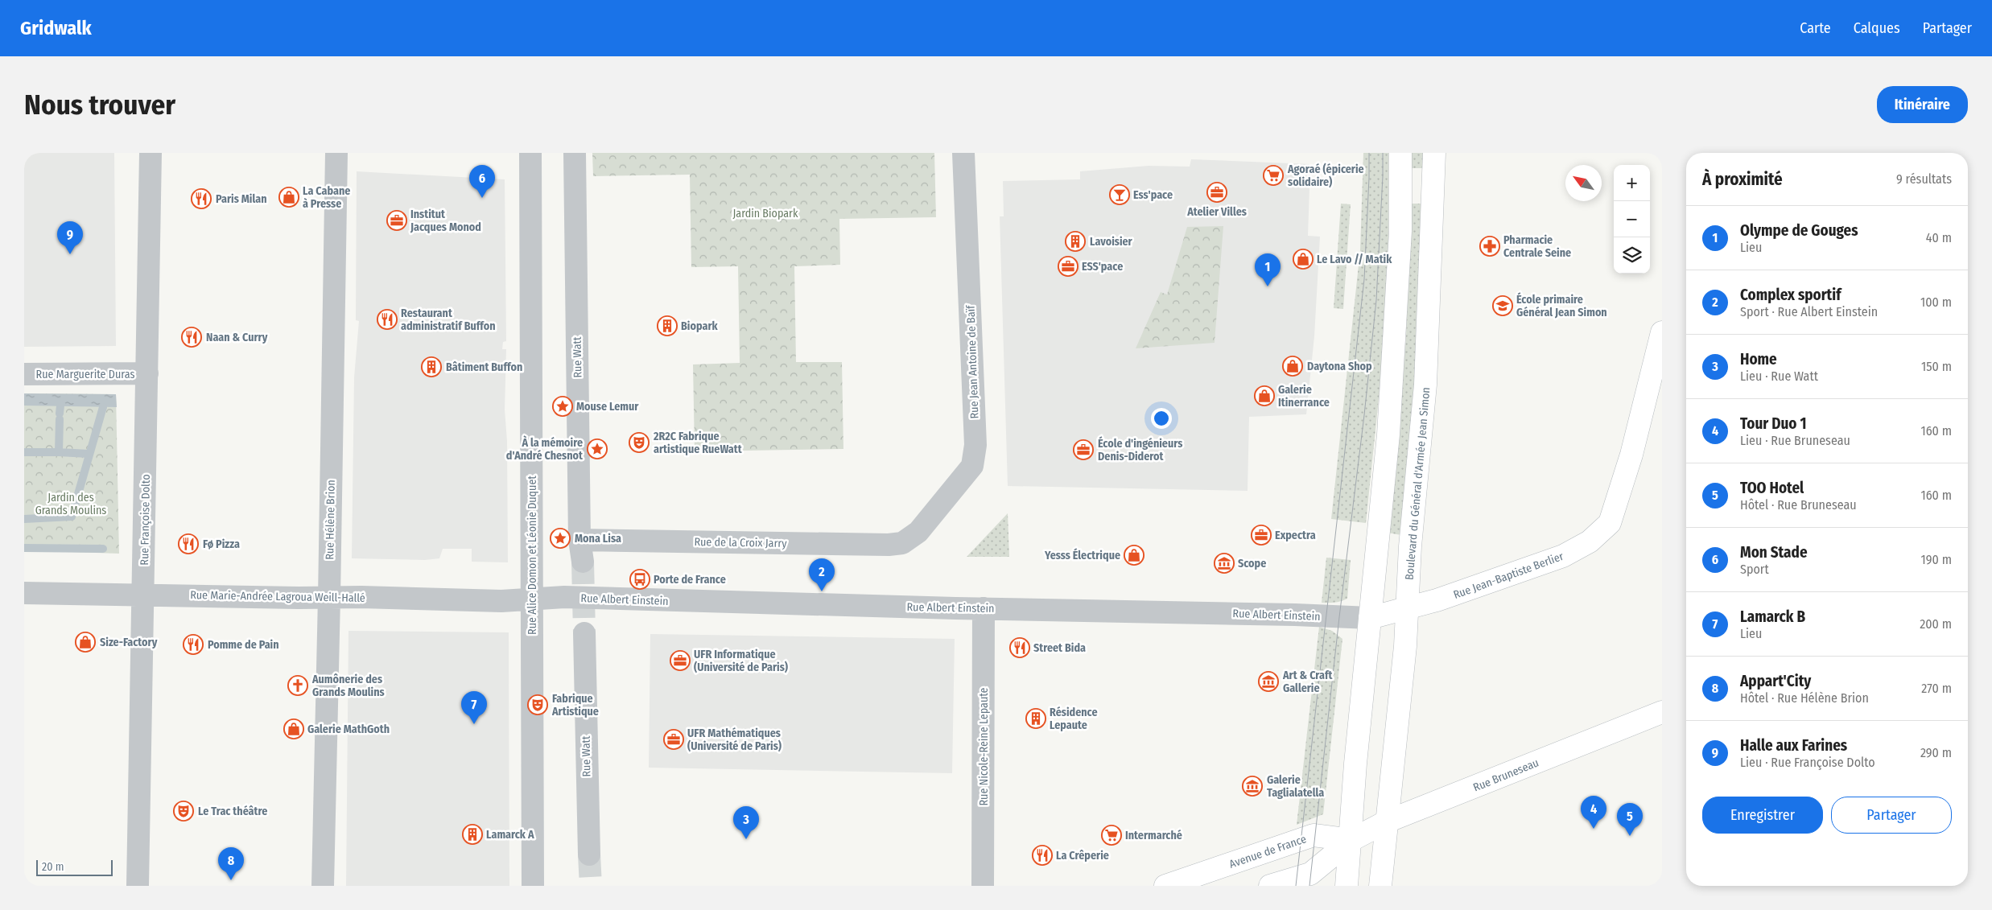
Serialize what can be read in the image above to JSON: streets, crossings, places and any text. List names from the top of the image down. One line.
{"streets":{"main road":["Boulevard du Général d'Armée Jean Simon","Rue Jean-Baptiste Berlier","Rue Bruneseau","Avenue de France"],"street":["Rue Watt","Rue Jean Antoine de Baïf","Rue Marguerite Duras","Rue Françoise Dolto","Rue Hélène Brion","Rue de la Croix Jarry","Rue Alice Domon et Léonie Duquet","Rue Marie-Andrée Lagroua Weill-Hallé","Rue Albert Einstein","Rue Nicole-Reine Lepaute"]},"crossings":[["Rue Watt","Rue de la Croix Jarry"],["Rue Jean Antoine de Baïf","Rue de la Croix Jarry"],["Rue Marguerite Duras","Rue Françoise Dolto"],["Boulevard du Général d'Armée Jean Simon","Rue Jean-Baptiste Berlier"],["Boulevard du Général d'Armée Jean Simon","Rue Bruneseau"],["Rue Françoise Dolto","Rue Marie-Andrée Lagroua Weill-Hallé"],["Rue Hélène Brion","Rue Marie-Andrée Lagroua Weill-Hallé"],["Rue Alice Domon et Léonie Duquet","Rue Marie-Andrée Lagroua Weill-Hallé"],["Rue Alice Domon et Léonie Duquet","Rue Albert Einstein"],["Rue Jean-Baptiste Berlier","Rue Albert Einstein"],["Rue Marie-Andrée Lagroua Weill-Hallé","Rue Albert Einstein"],["Rue Albert Einstein","Rue Nicole-Reine Lepaute"],["Rue Bruneseau","Avenue de France"]],"parks":["Jardin Biopark","Jardin des Grands Moulins"],"places":{"supermarket":["Agoraé (épicerie solidaire)","Intermarché"],"office":["Atelier Villes","Institut Jacques Monod","ESS'pace","École d'ingénieurs Denis-Diderot","Expectra","UFR Informatique (Université de Paris)","UFR Mathématiques (Université de Paris)"],"bar":["Ess'pace"],"shop":["La Cabane à Presse","Le Lavo // Matik","Daytona Shop","Galerie Itinerrance","Yesss Électrique","Size-Factory","Galerie MathGoth"],"restaurant":["Paris Milan","Restaurant administratif Buffon","Naan & Curry","Fø Pizza","Pomme de Pain","Street Bida","La Crêperie"],"building":["Lavoisier","Biopark","Bâtiment Buffon","Résidence Lepaute","Lamarck A"],"pharmacy":["Pharmacie Centrale Seine"],"school or university":["École primaire Général Jean Simon"],"place":["Mouse Lemur","À la mémoire d'André Chesnot","Mona Lisa"],"theatre":["2R2C Fabrique artistique RueWatt","Fabrique Artistique","Le Trac théâtre"],"museum":["Scope","Art & Craft Gallerie","Galerie Taglialatella"],"bus stop":["Porte de France"],"church":["Aumônerie des Grands Moulins"]},"scale_bar":"20 m","north":"top left","page":{"header":"Gridwalk","nav":["Carte","Calques","Partager"],"buttons":["Itinéraire",["Enregistrer","Partager"]],"title":"Nous trouver","heading":["À proximité","9 résultats"],"map_buttons":["+","−"],"pins":["6","9","1","2","7","4","5","3","8"],"list":[{"mark":"1","name":"Olympe de Gouges","note":"Lieu","value":"40 m"},{"mark":"2","name":"Complex sportif","note":"Sport · Rue Albert Einstein","value":"100 m"},{"mark":"3","name":"Home","note":"Lieu · Rue Watt","value":"150 m"},{"mark":"4","name":"Tour Duo 1","note":"Lieu · Rue Bruneseau","value":"160 m"},{"mark":"5","name":"TOO Hotel","note":"Hôtel · Rue Bruneseau","value":"160 m"},{"mark":"6","name":"Mon Stade","note":"Sport","value":"190 m"},{"mark":"7","name":"Lamarck B","note":"Lieu","value":"200 m"},{"mark":"8","name":"Appart'City","note":"Hôtel · Rue Hélène Brion","value":"270 m"},{"mark":"9","name":"Halle aux Farines","note":"Lieu · Rue Françoise Dolto","value":"290 m"}],"scale":"20 m"}}
